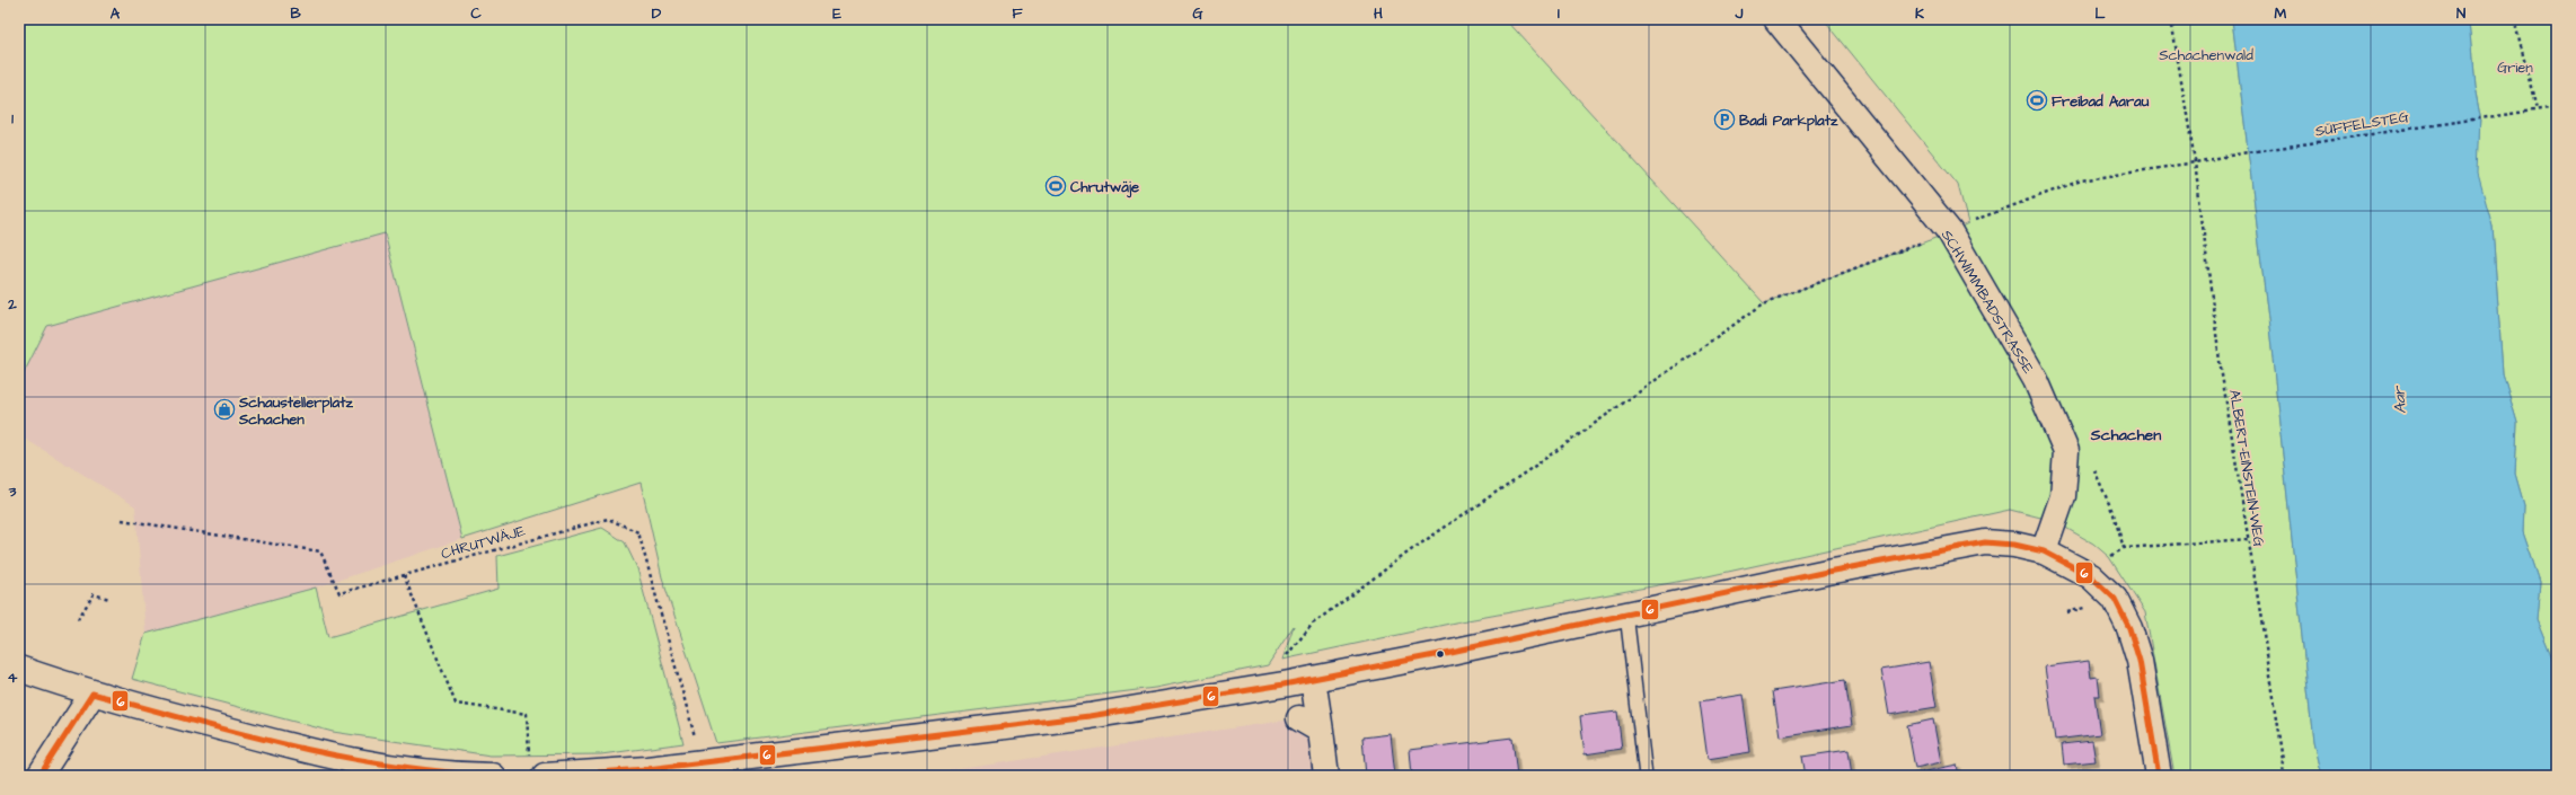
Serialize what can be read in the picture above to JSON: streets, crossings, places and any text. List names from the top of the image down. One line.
{"streets":{"main road":["SCHWIMMBADSTRASSE"],"path":["SÜFFELSTEG","ALBERT-EINSTEIN-WEG","CHRUTWÄJE"]},"crossings":[["SÜFFELSTEG","SCHWIMMBADSTRASSE"],["SÜFFELSTEG","ALBERT-EINSTEIN-WEG"]],"districts":["Schachen"],"water":["Aar"],"parks":["Schachenwald","Grien"],"places":{"sports":["Freibad Aarau","Chrutwäje"],"parking":["Badi Parkplatz"],"shop":["Schaustellerplatz Schachen"]},"lines":["transit line 6"],"grid":{"columns":["A","B","C","D","E","F","G","H","I","J","K","L","M","N"],"rows":["1","2","3","4"]}}
